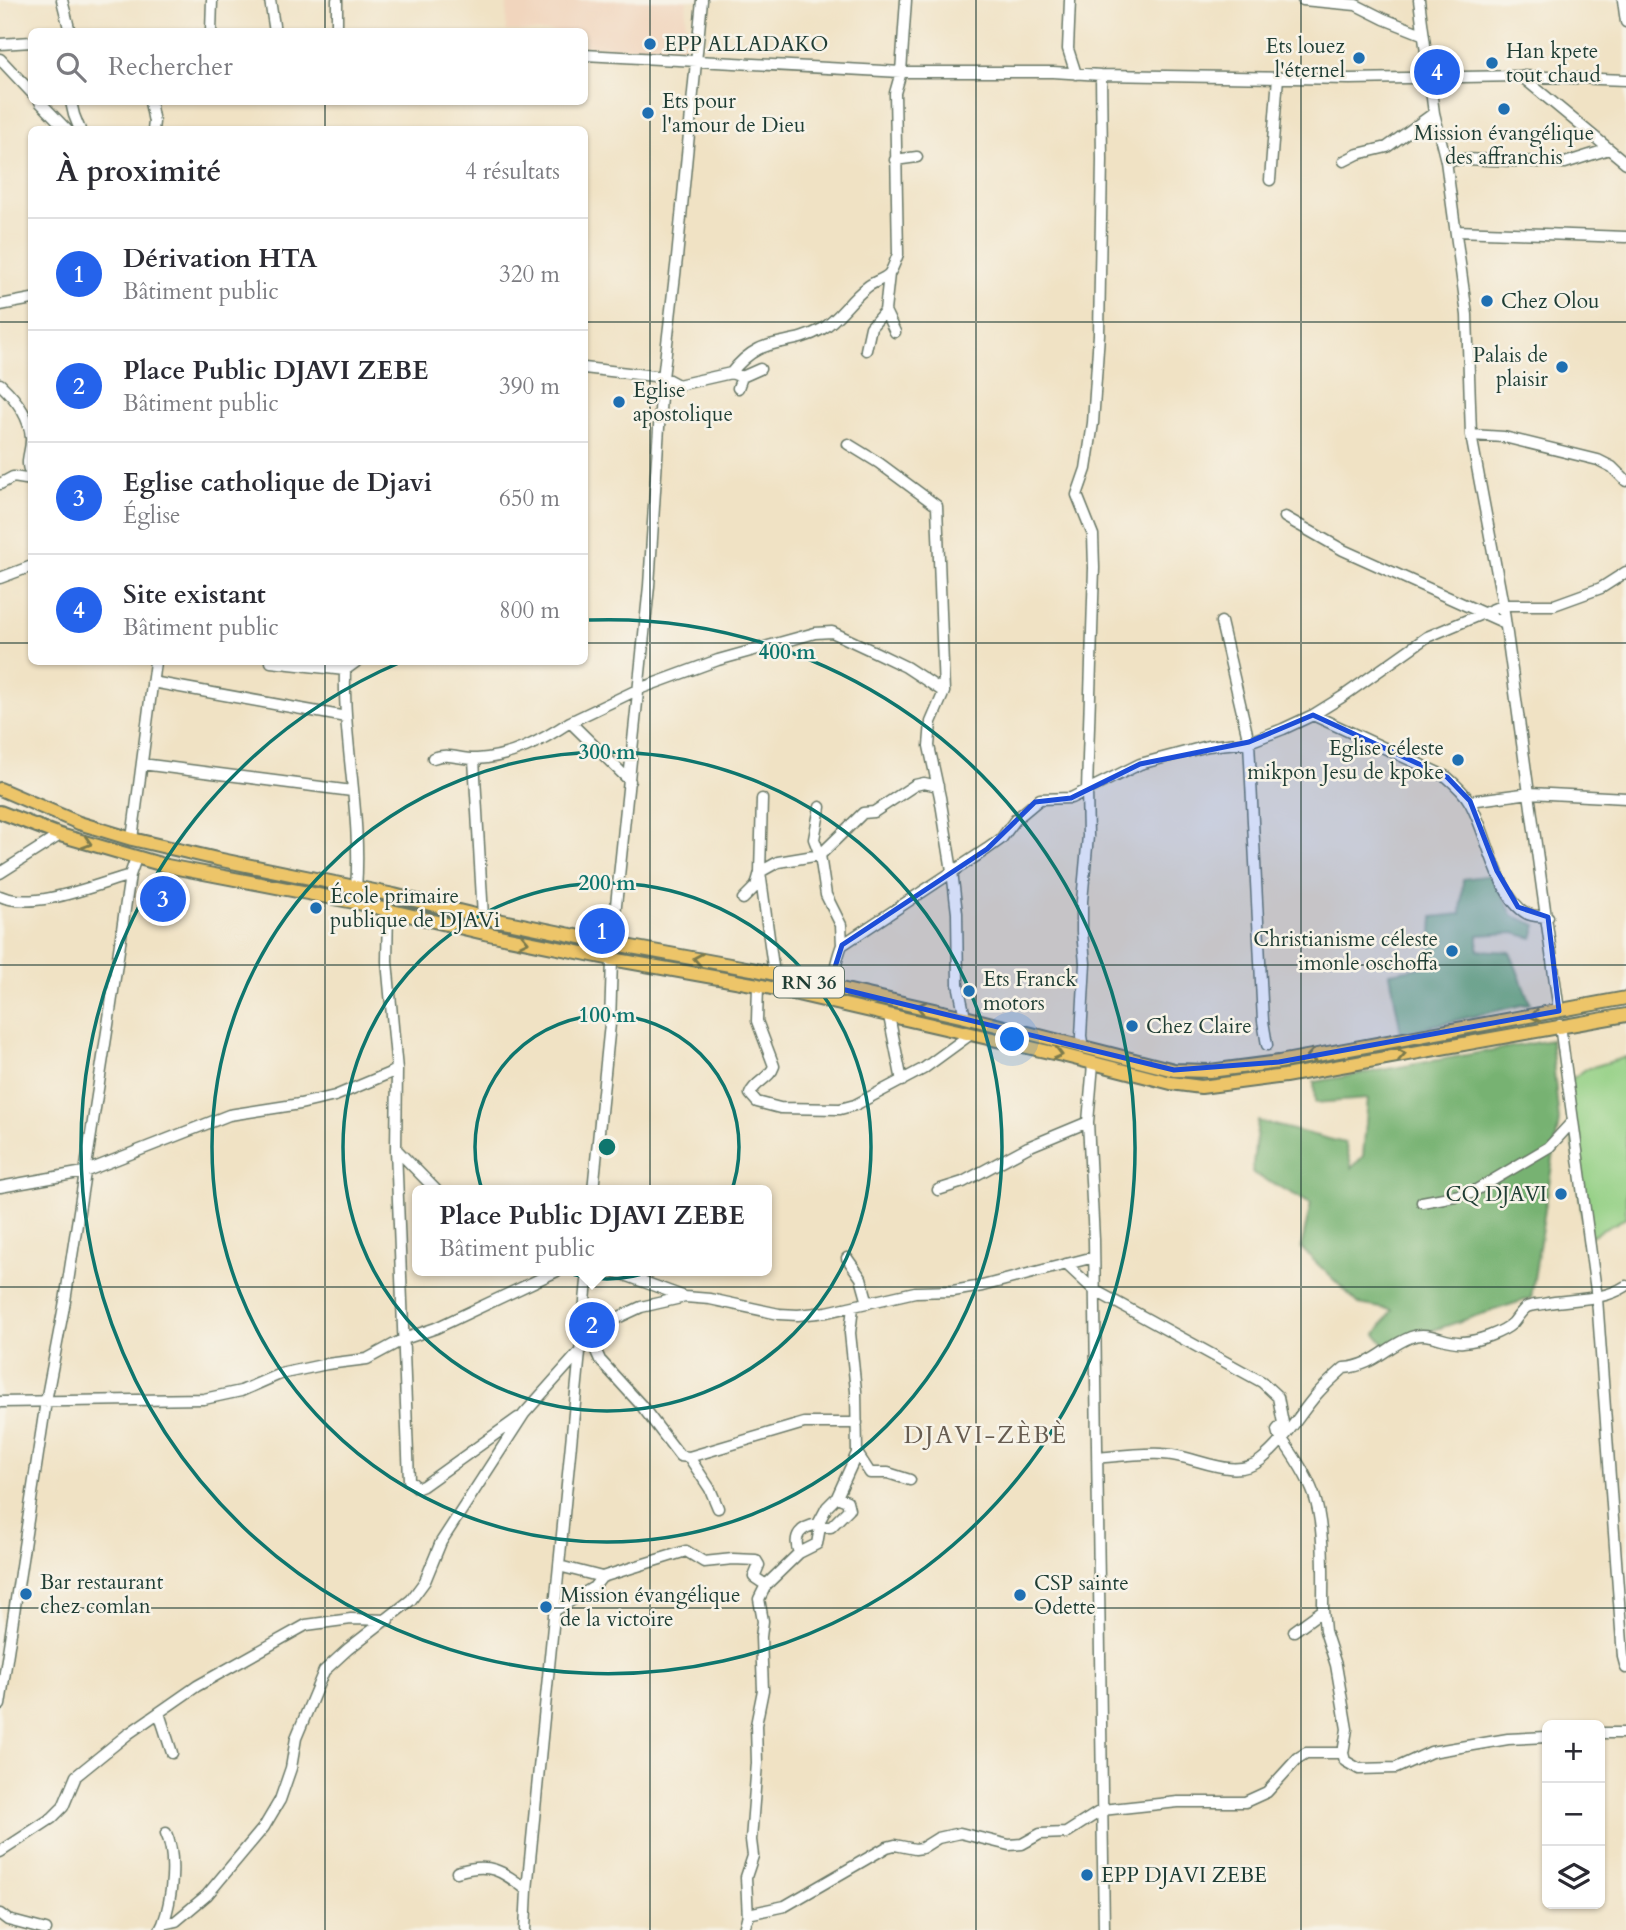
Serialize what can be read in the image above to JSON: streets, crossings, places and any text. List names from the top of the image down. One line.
{"streets":{"main road":["RN 36"]},"districts":["DJAVI-ZÈBÈ"],"places":["EPP ALLADAKO","Ets louez l'éternel","Han kpete tout chaud","Mission évangélique des affranchis","Ets pour l'amour de Dieu","Chez Olou","Palais de plaisir","Eglise apostolique","Eglise céleste mikpon Jesu de kpoke","École primaire publique de DJAVi","Christianisme céleste imonle oschoffa","Ets Franck motors","Chez Claire","CQ DJAVI","Bar restaurant chez comlan","CSP sainte Odette","Mission évangélique de la victoire","EPP DJAVI ZEBE"],"page":{"search":"Rechercher","pins":["4","3","1","2"],"heading":["À proximité","4 résultats"],"list":[{"mark":"1","name":"Dérivation HTA","note":"Bâtiment public","value":"320 m"},{"mark":"2","name":"Place Public DJAVI ZEBE","note":"Bâtiment public","value":"390 m"},{"mark":"3","name":"Eglise catholique de Djavi","note":"Église","value":"650 m"},{"mark":"4","name":"Site existant","note":"Bâtiment public","value":"800 m"}],"popup":["Place Public DJAVI ZEBE","Bâtiment public"],"map_buttons":["+","−"]},"rings":["400 m","300 m","200 m","100 m"]}
